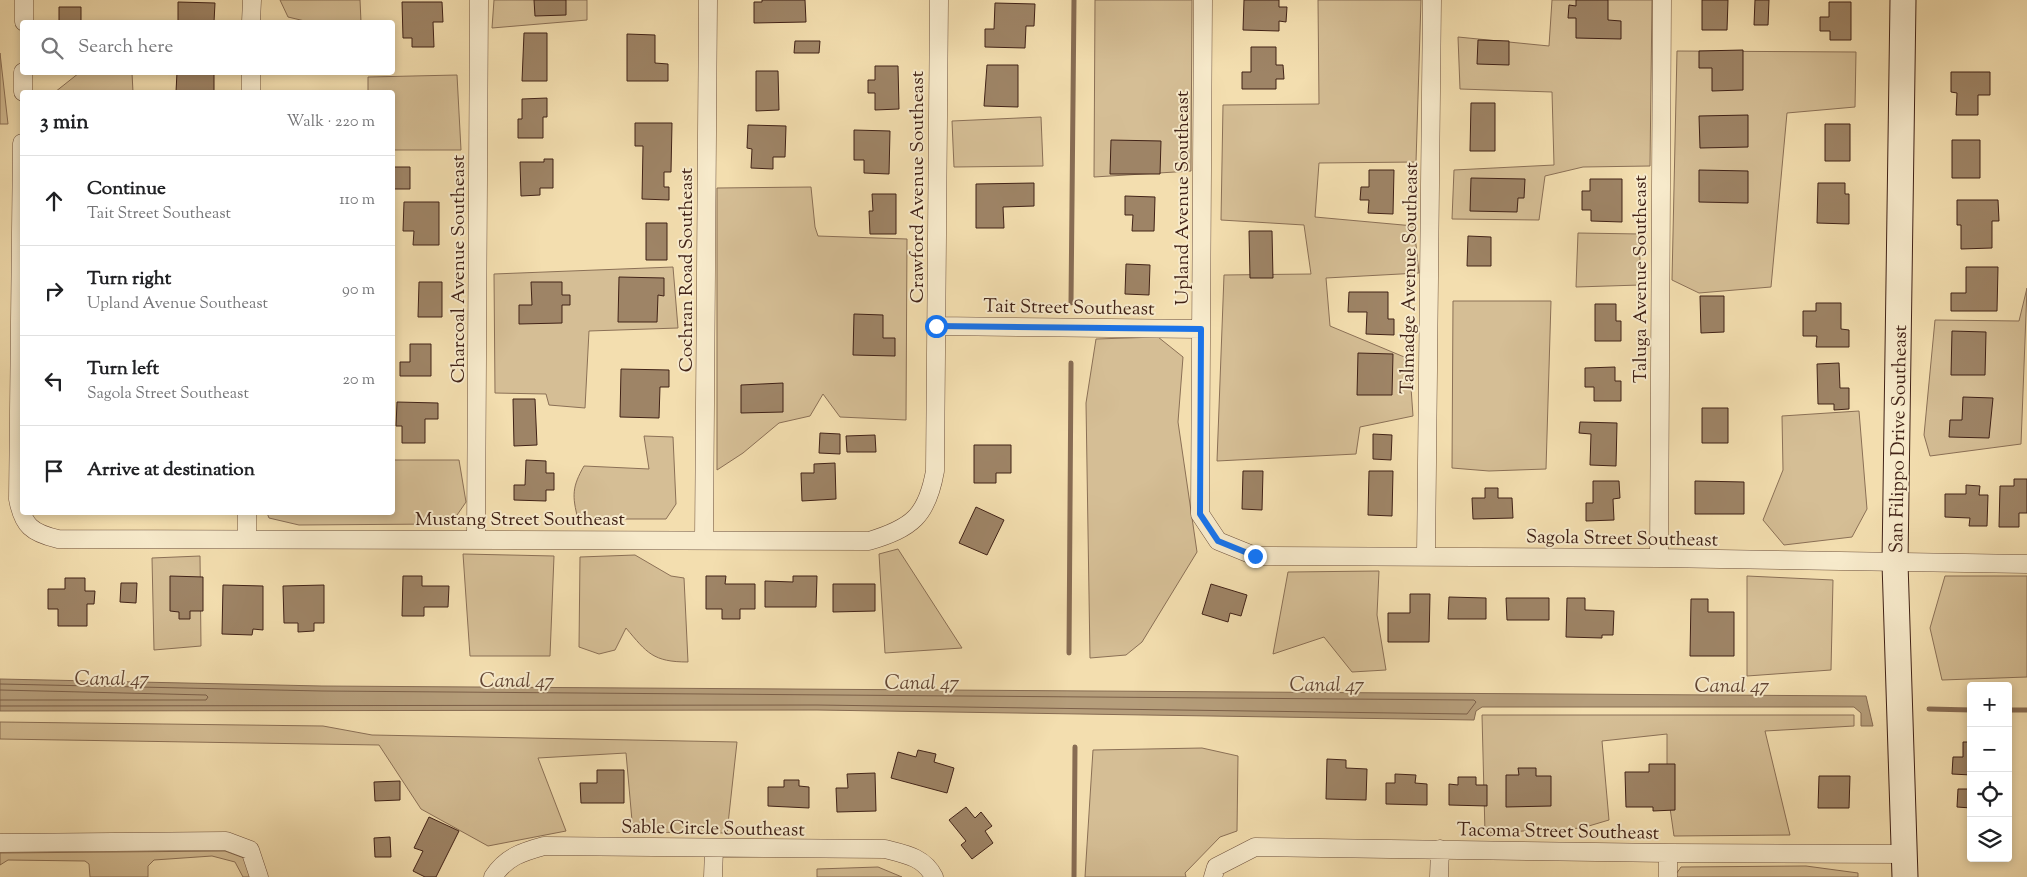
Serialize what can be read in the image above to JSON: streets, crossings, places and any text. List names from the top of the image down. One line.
{"streets":{"street":["Crawford Avenue Southeast","Upland Avenue Southeast","Charcoal Avenue Southeast","Cochran Road Southeast","Talmadge Avenue Southeast","Taluga Avenue Southeast","Tait Street Southeast","San Filippo Drive Southeast","Mustang Street Southeast","Sagola Street Southeast","Sable Circle Southeast","Tacoma Street Southeast"]},"crossings":[["Crawford Avenue Southeast","Tait Street Southeast"],["Crawford Avenue Southeast","Mustang Street Southeast"],["Upland Avenue Southeast","Tait Street Southeast"],["Upland Avenue Southeast","Sagola Street Southeast"],["Charcoal Avenue Southeast","Mustang Street Southeast"],["Cochran Road Southeast","Mustang Street Southeast"],["Talmadge Avenue Southeast","Sagola Street Southeast"],["Taluga Avenue Southeast","Sagola Street Southeast"],["San Filippo Drive Southeast","Sagola Street Southeast"],["San Filippo Drive Southeast","Tacoma Street Southeast"]],"water":["Canal 47"],"page":{"search":"Search here","heading":["3 min","Walk · 220 m"],"list":[["Continue","Tait Street Southeast","110 m"],["Turn right","Upland Avenue Southeast","90 m"],["Turn left","Sagola Street Southeast","20 m"],"Arrive at destination"],"map_buttons":["+","−"]}}
